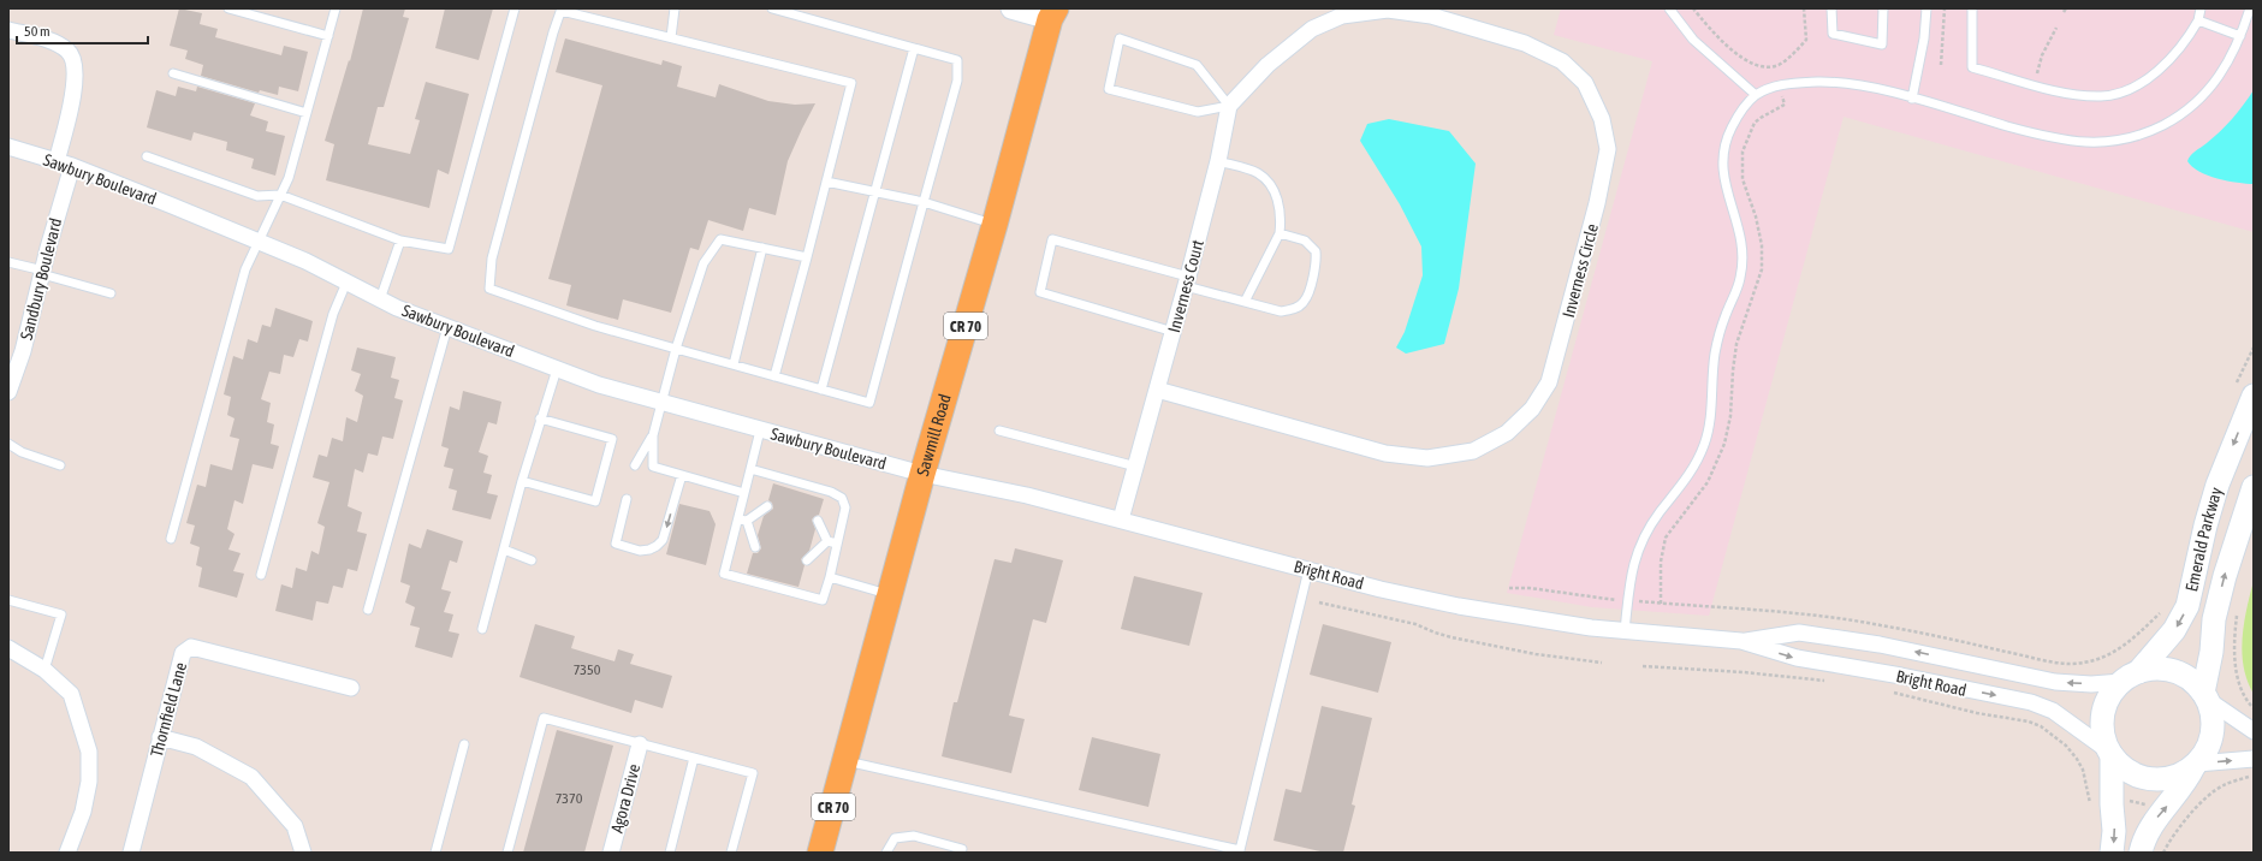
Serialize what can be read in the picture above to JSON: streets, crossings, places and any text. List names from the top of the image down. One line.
{"streets":{"main road":["CR 70","Sawmill Road","Emerald Parkway"],"street":["Sawbury Boulevard","Inverness Circle","Sandbury Boulevard","Inverness Court","Bright Road","Thornfield Lane","Agora Drive"]},"crossings":[["Sawbury Boulevard","Sandbury Boulevard"],["Sawbury Boulevard","Sawmill Road"],["Sawbury Boulevard","Bright Road"],["Inverness Circle","Inverness Court"],["Inverness Court","Bright Road"],["Sawmill Road","Bright Road"],["Emerald Parkway","Bright Road"]],"house_numbers":["7350","7370"],"scale_bar":"50 m"}
